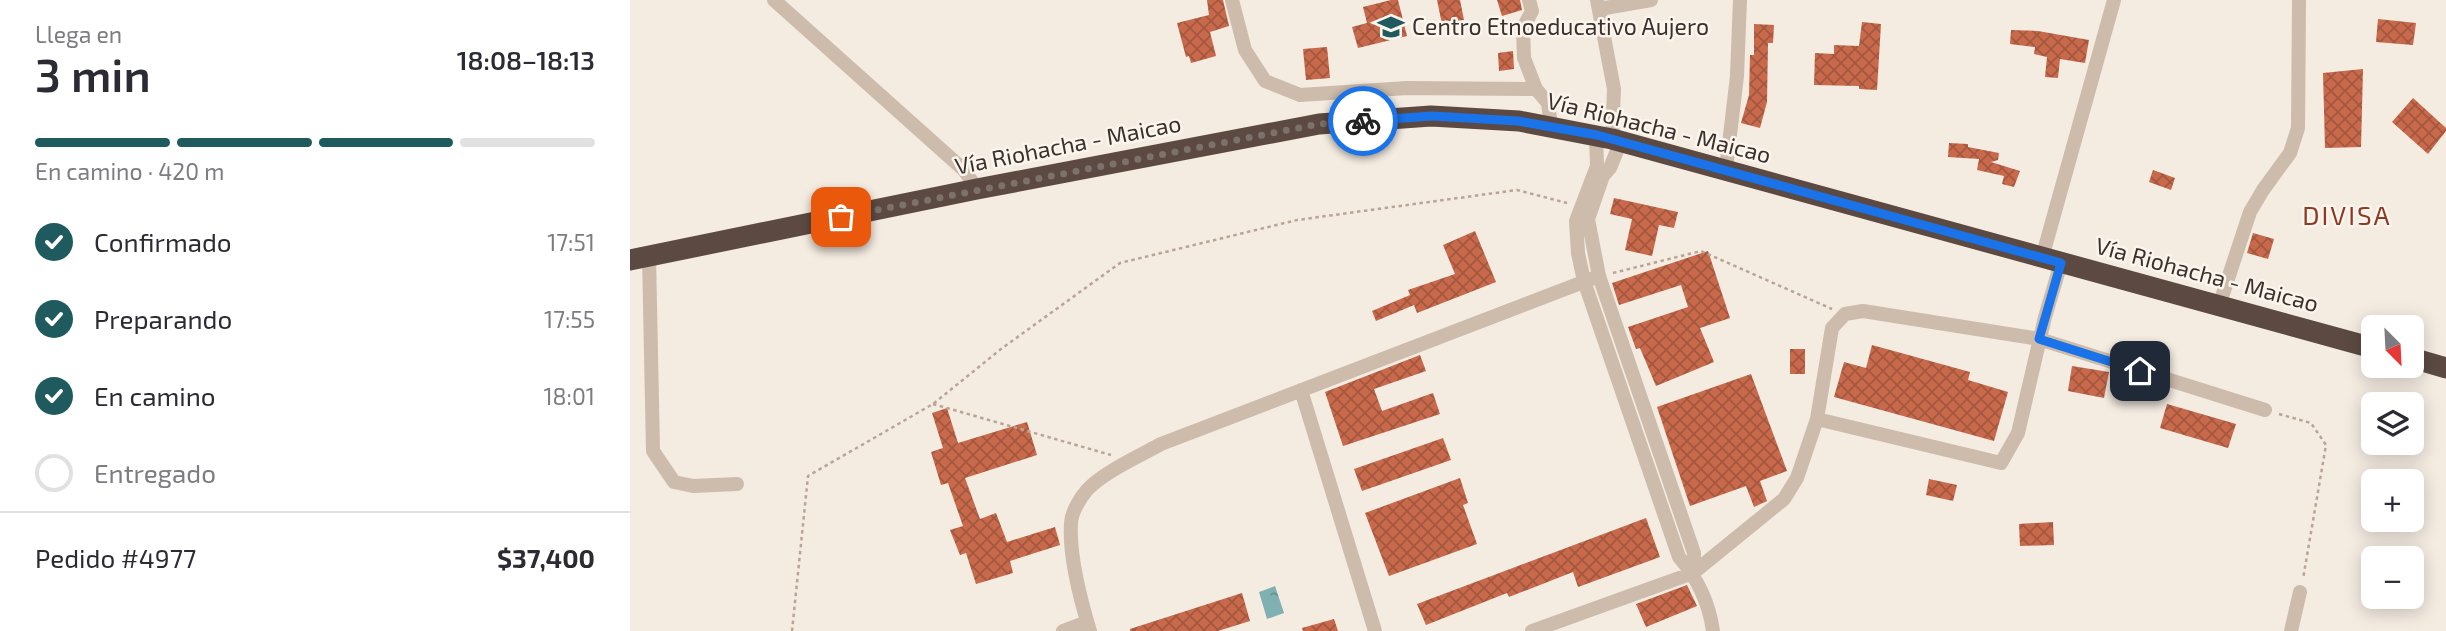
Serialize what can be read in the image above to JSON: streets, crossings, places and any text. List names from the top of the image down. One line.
{"streets":{"highway":["Vía Riohacha - Maicao"]},"districts":["DIVISA"],"places":{"school or university":["Centro Etnoeducativo Aujero"]},"north":"bottom right","page":{"heading":["3 min","Llega en","18:08–18:13"],"panel":["Pedido #4977","$37,400"],"bar":"En camino · 420 m","list":[["Confirmado","17:51"],["Preparando","17:55"],["En camino","18:01"],"Entregado"],"map_buttons":["+","−"]}}
